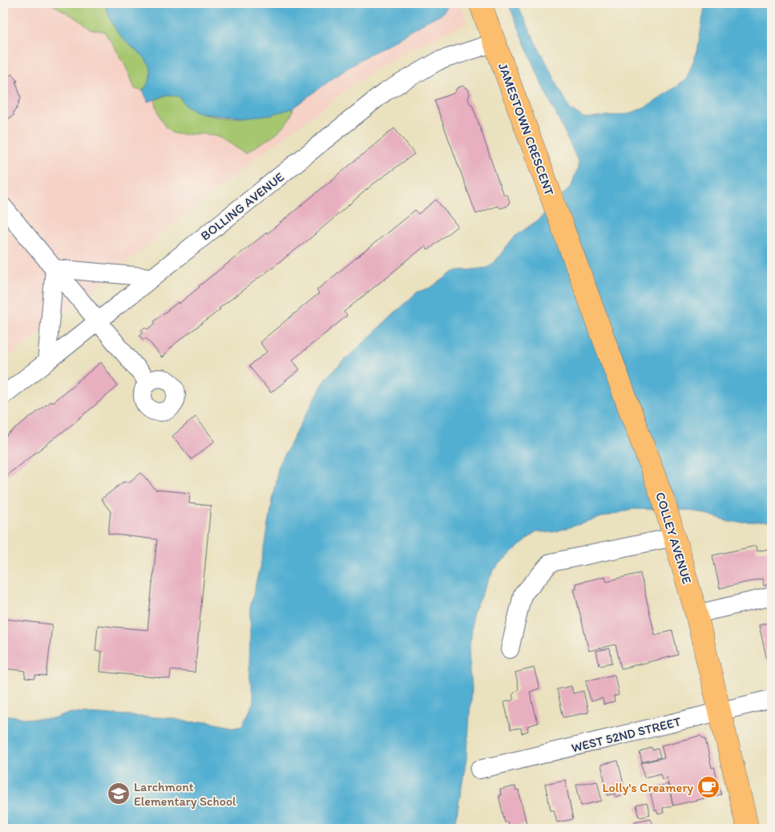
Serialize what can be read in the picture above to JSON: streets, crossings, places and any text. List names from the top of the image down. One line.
{"streets":{"main road":["JAMESTOWN CRESCENT","COLLEY AVENUE"],"street":["BOLLING AVENUE","WEST 52ND STREET"]},"crossings":[["JAMESTOWN CRESCENT","BOLLING AVENUE"],["JAMESTOWN CRESCENT","COLLEY AVENUE"],["COLLEY AVENUE","WEST 52ND STREET"]],"places":{"cafe":["Lolly's Creamery"],"school or university":["Larchmont Elementary School"]}}
